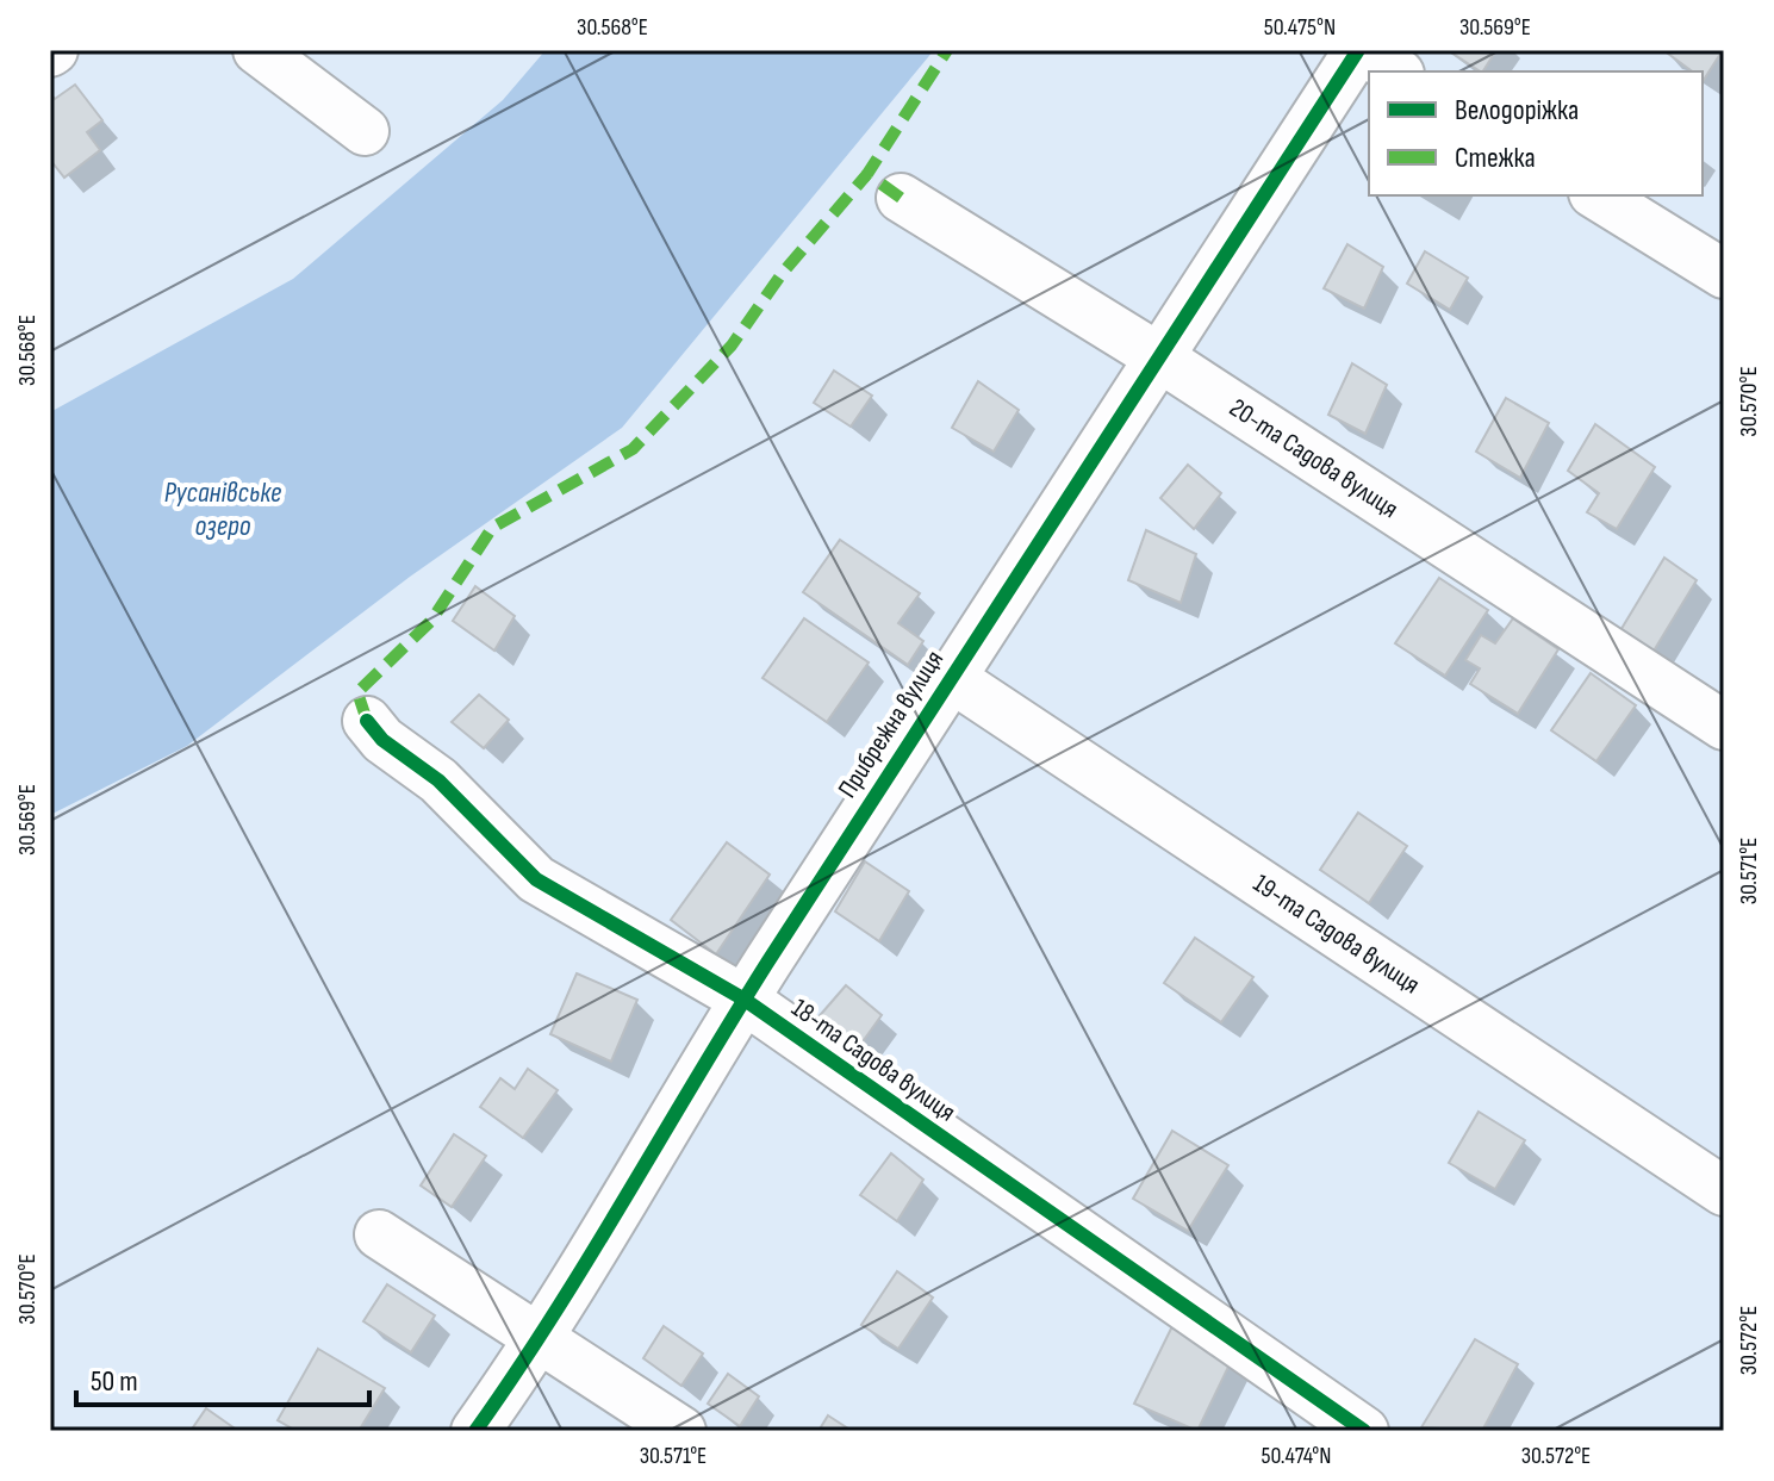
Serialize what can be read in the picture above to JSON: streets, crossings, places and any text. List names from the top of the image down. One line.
{"streets":{"street":["20-та Садова вулиця","Прибрежна вулиця","19-та Садова вулиця","18-та Садова вулиця"]},"crossings":[["20-та Садова вулиця","Прибрежна вулиця"],["Прибрежна вулиця","19-та Садова вулиця"],["Прибрежна вулиця","18-та Садова вулиця"]],"water":["Русанівське озеро"],"legend":["Велодоріжка","Стежка"],"scale_bar":"50 m","coordinates":["30.568°E","50.475°N","30.569°E","30.570°E","30.571°E","30.572°E","50.474°N"]}
